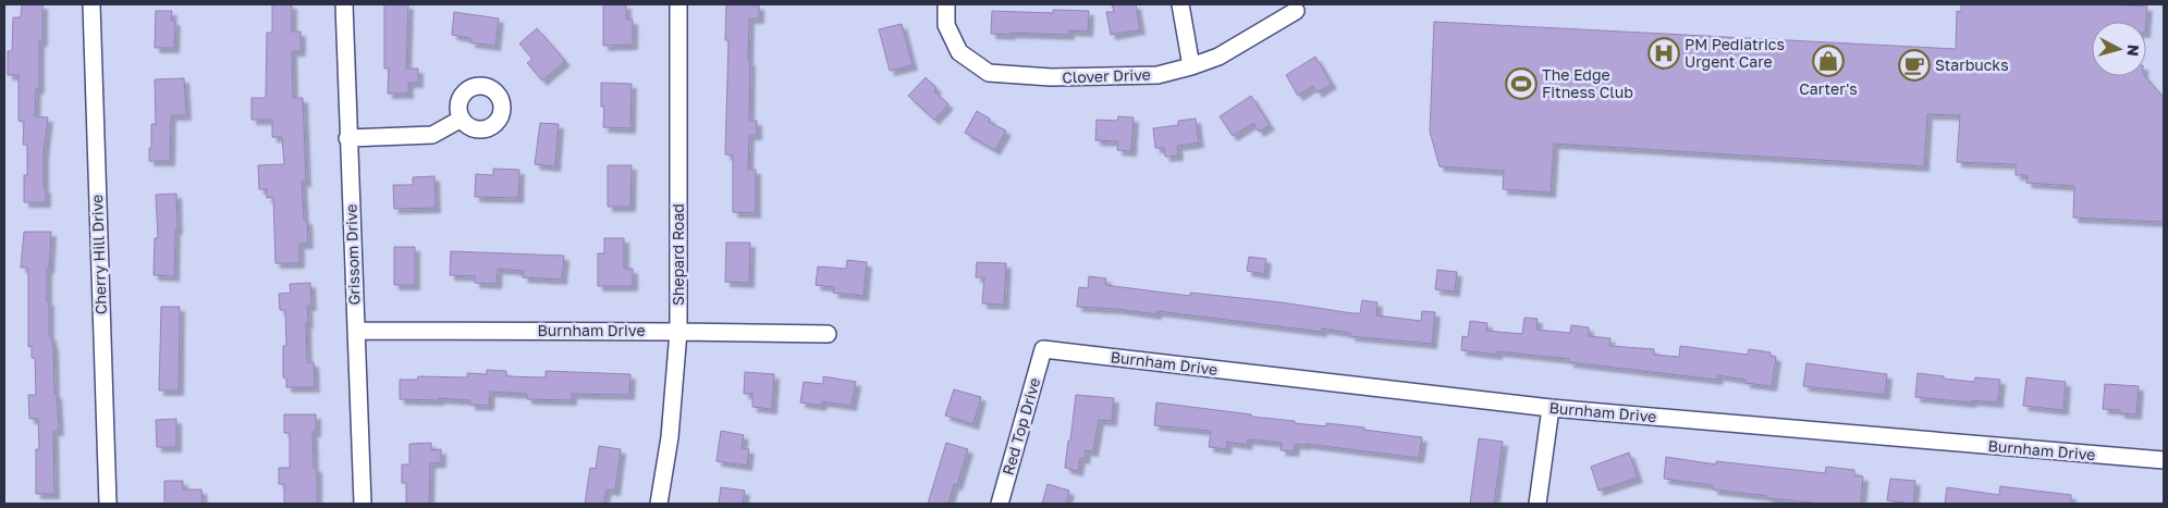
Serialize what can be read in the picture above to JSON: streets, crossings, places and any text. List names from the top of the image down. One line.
{"streets":{"street":["Clover Drive","Cherry Hill Drive","Grissom Drive","Shepard Road","Burnham Drive","Red Top Drive"]},"crossings":[["Grissom Drive","Burnham Drive"],["Shepard Road","Burnham Drive"],["Burnham Drive","Red Top Drive"]],"places":{"hospital":["PM Pediatrics Urgent Care"],"shop":["Carter's"],"cafe":["Starbucks"],"sports":["The Edge Fitness Club"]},"north":"right"}
